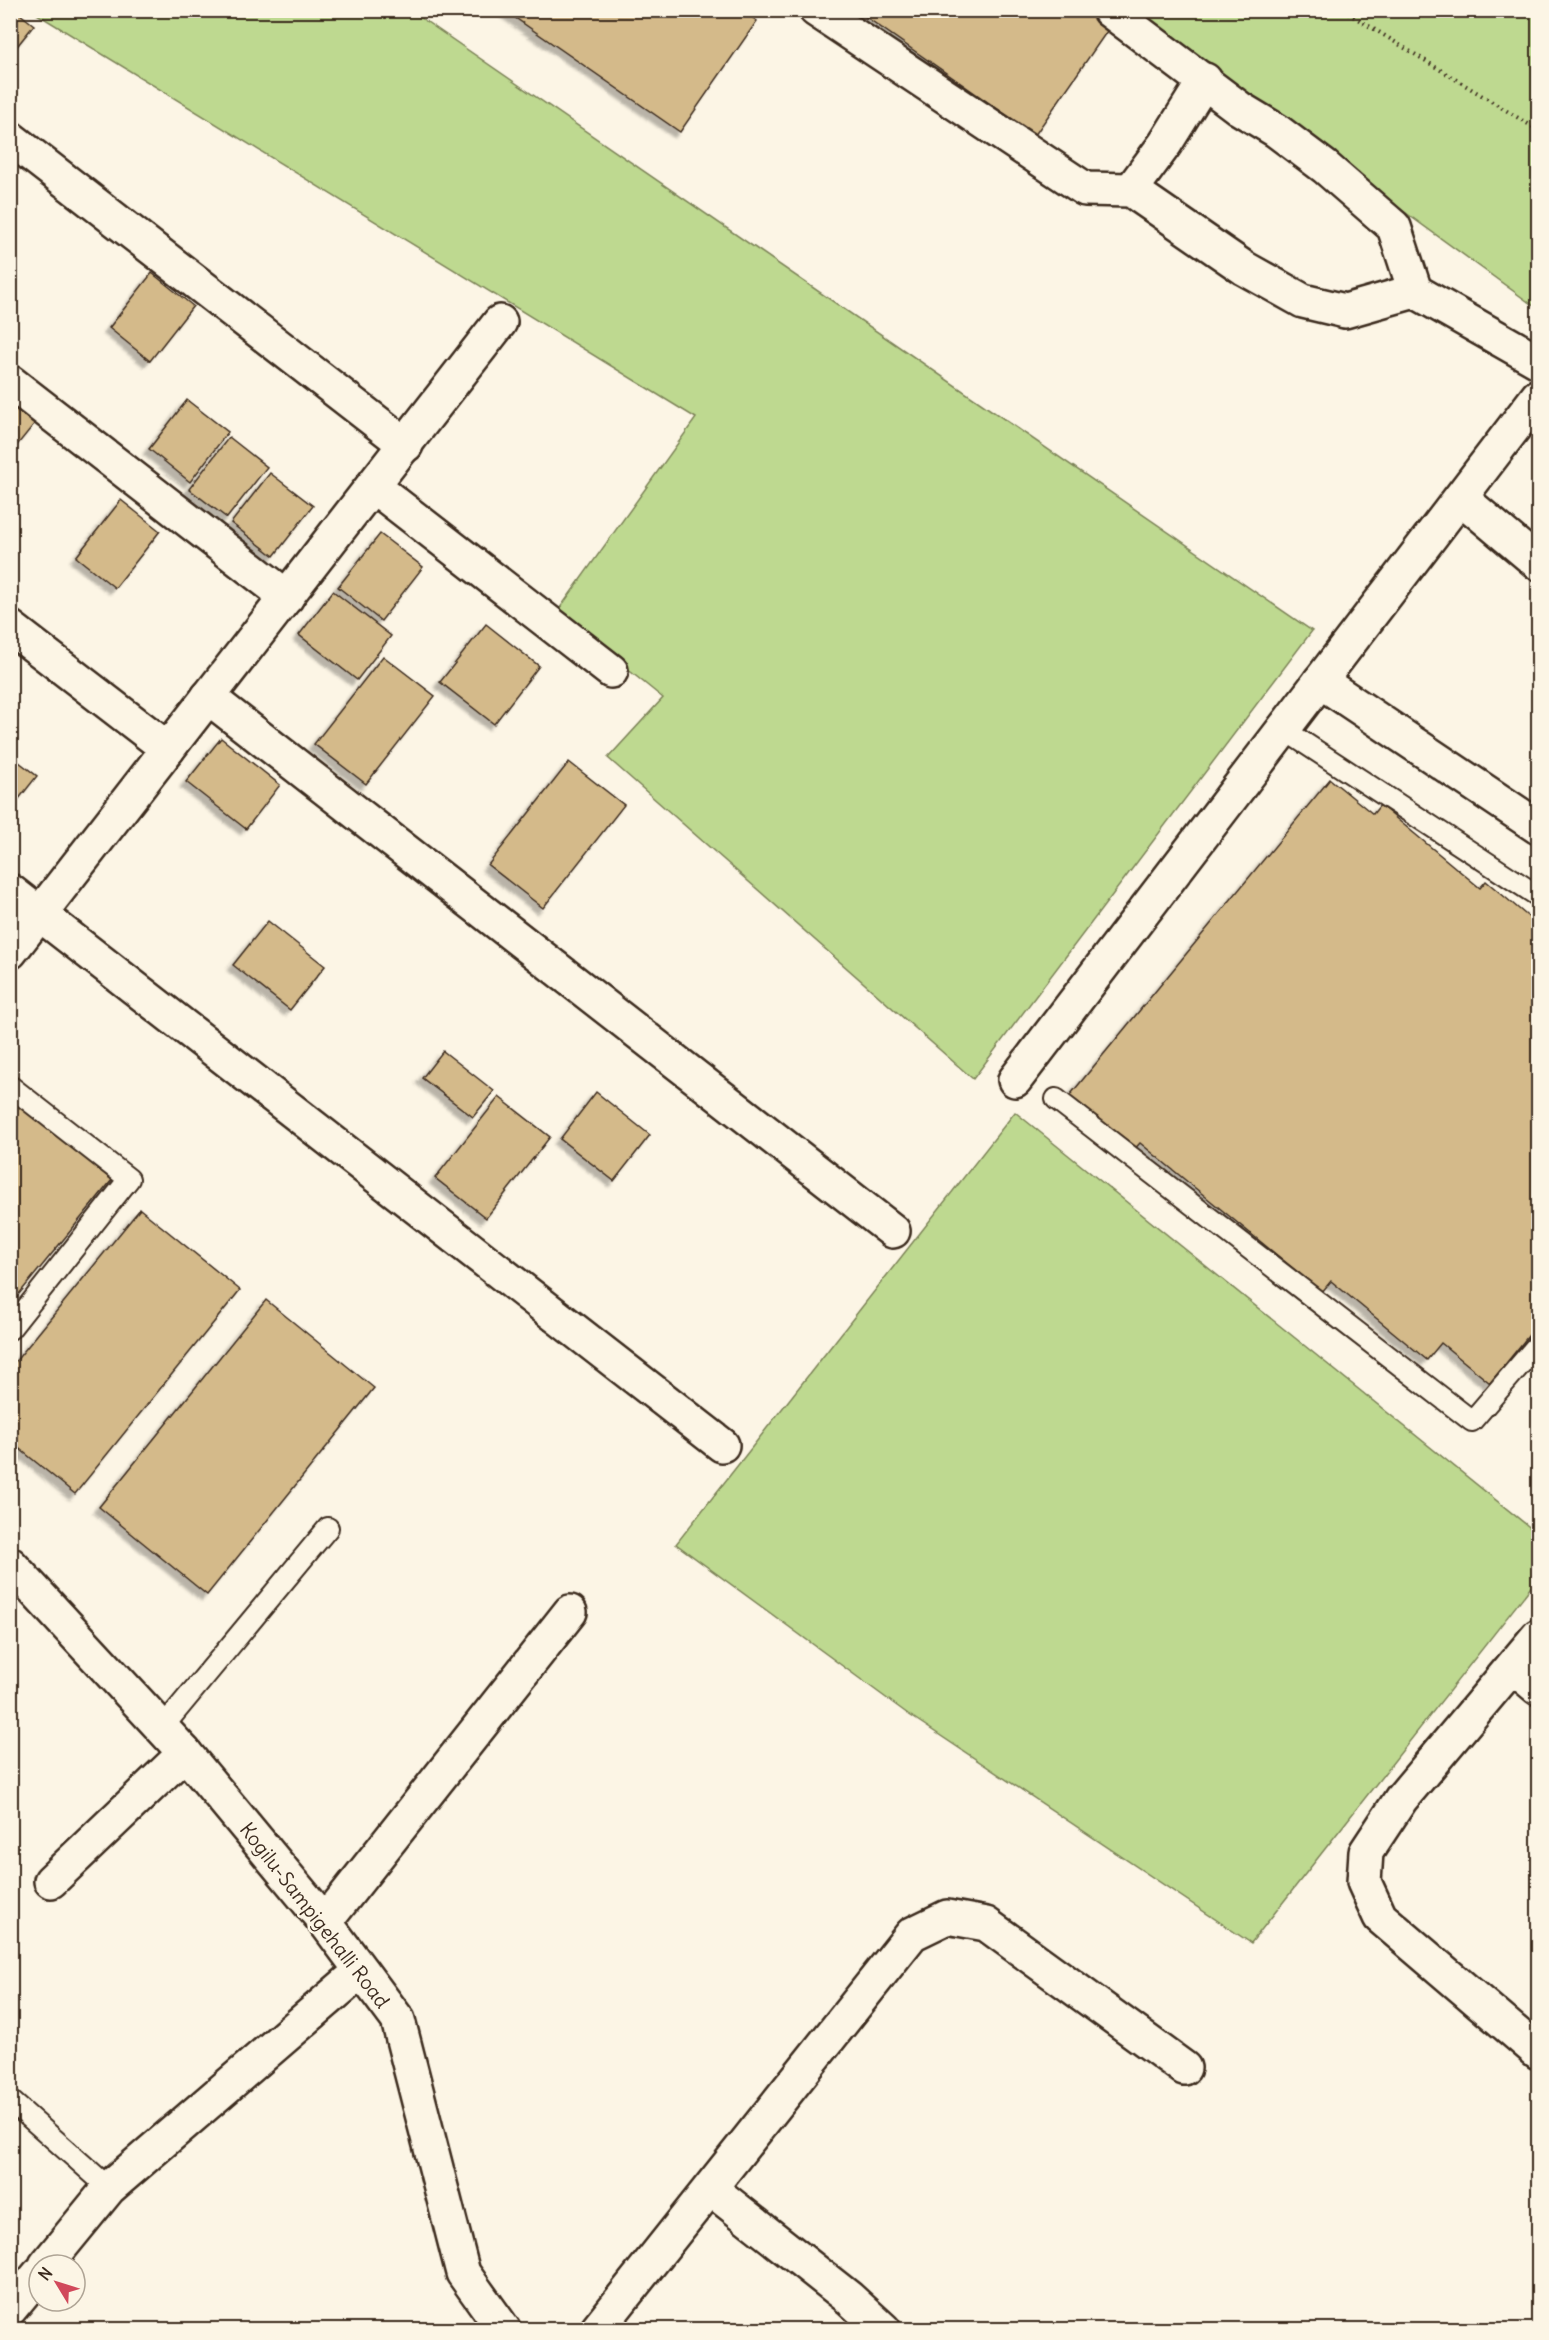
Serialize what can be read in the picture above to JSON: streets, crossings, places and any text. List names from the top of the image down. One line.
{"streets":{"street":["Kogilu-Sampigehalli Road"]},"north":"top left"}
